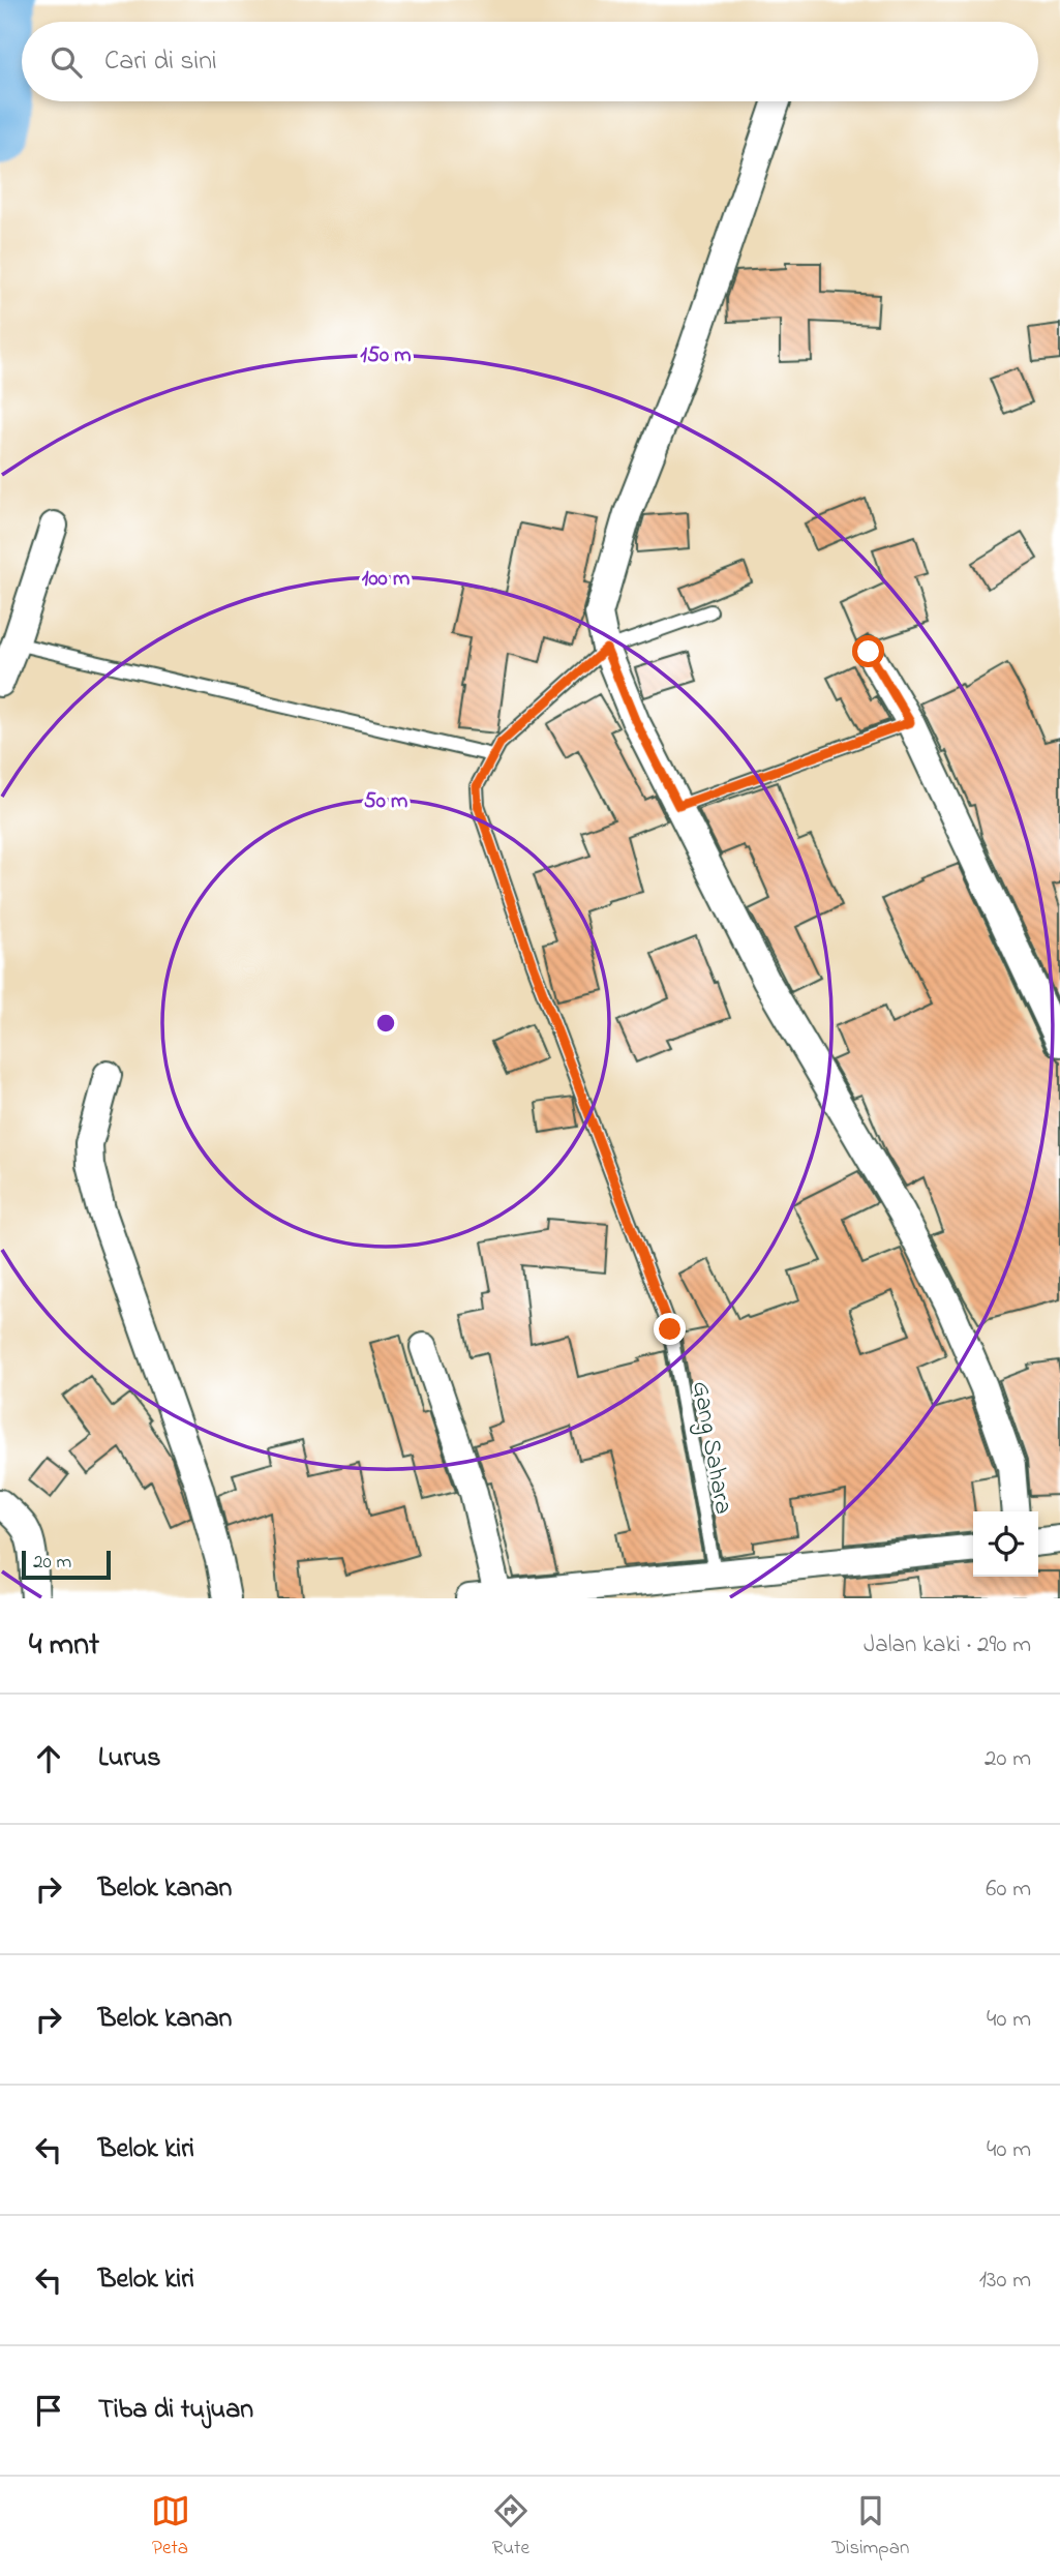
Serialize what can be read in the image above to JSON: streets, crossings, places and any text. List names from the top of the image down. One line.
{"streets":{"lane":["Gang Sahara"]},"scale_bar":"20 m","page":{"search":"Cari di sini","scale":"20 m","heading":["4 mnt","Jalan kaki · 290 m"],"list":[["Lurus","20 m"],["Belok kanan","60 m"],["Belok kanan","40 m"],["Belok kiri","40 m"],["Belok kiri","130 m"],"Tiba di tujuan"],"nav":["Peta","Rute","Disimpan"]},"rings":["150 m","100 m","50 m"]}
